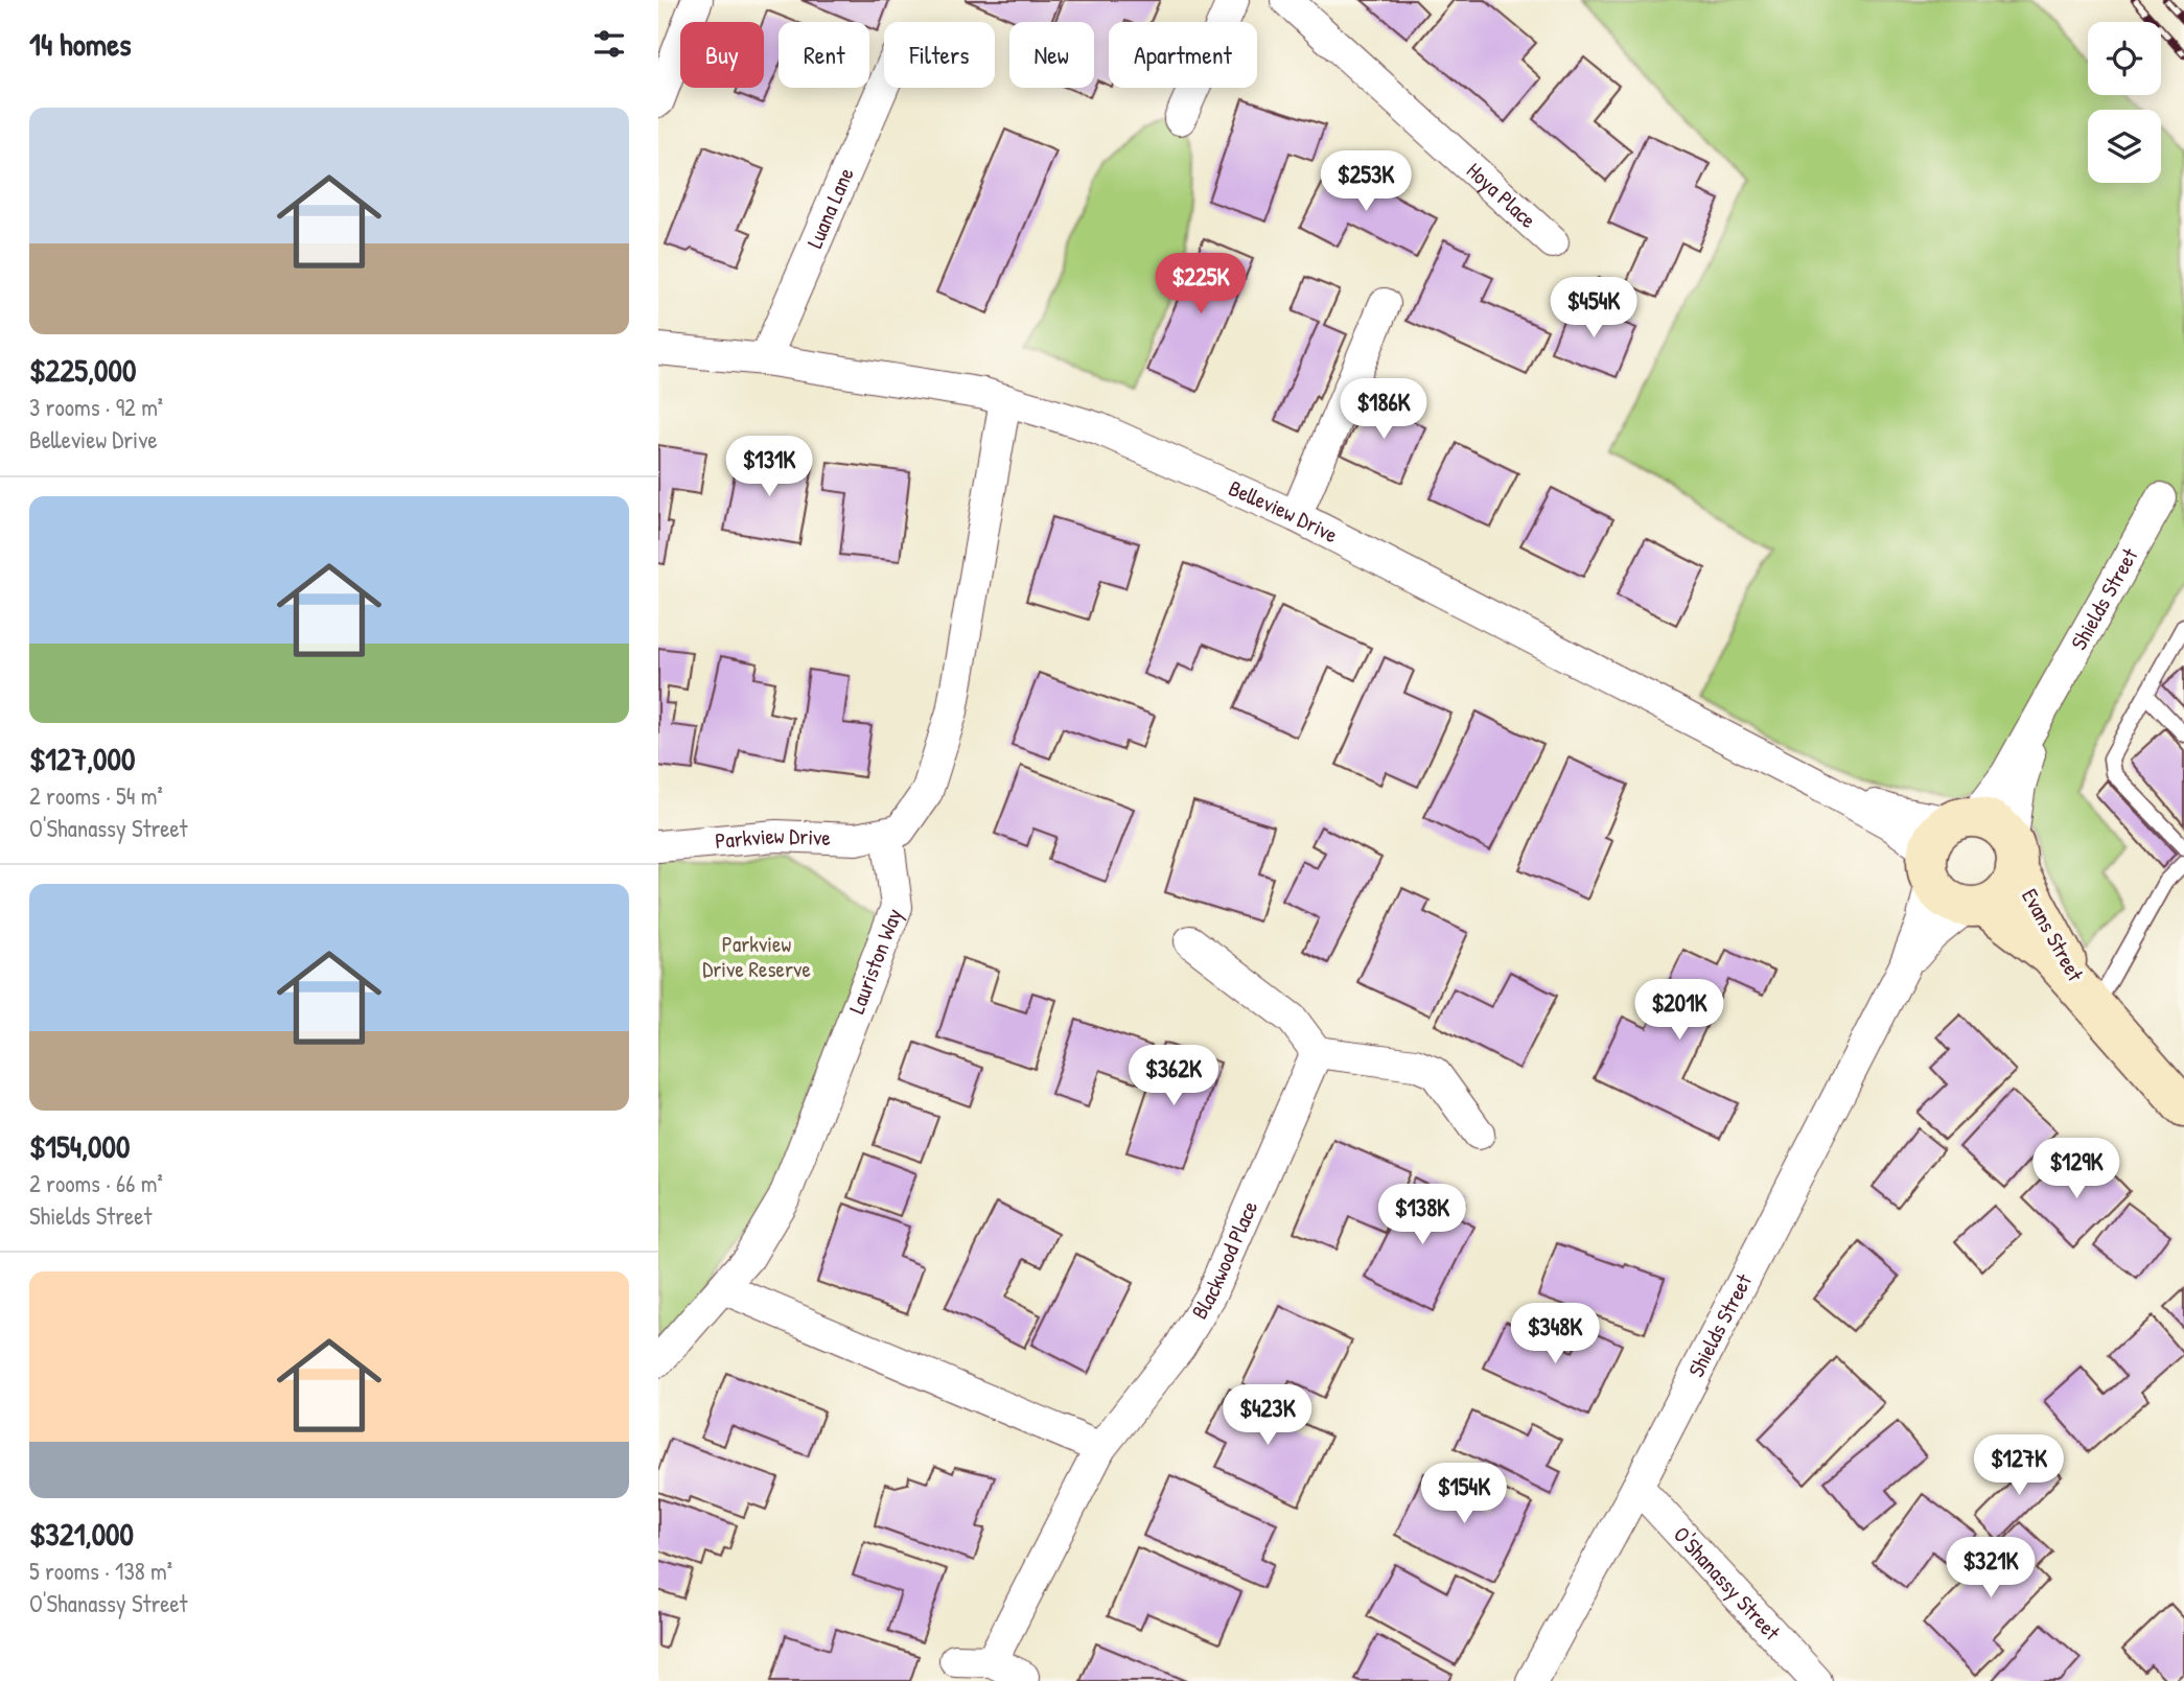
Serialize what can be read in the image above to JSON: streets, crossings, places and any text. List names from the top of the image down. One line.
{"streets":{"street":["Hoya Place","Luana Lane","Belleview Drive","Shields Street","Parkview Drive","Evans Street","Lauriston Way","Blackwood Place","O'Shanassy Street"]},"crossings":[["Luana Lane","Belleview Drive"],["Belleview Drive","Shields Street"],["Belleview Drive","Evans Street"],["Shields Street","Evans Street"],["Shields Street","O'Shanassy Street"],["Parkview Drive","Lauriston Way"]],"parks":["Parkview Drive Reserve"],"page":{"heading":"14 homes","chip":["Buy","Rent","Filters","New","Apartment"],"list":[{"name":"$225,000","note":"3 rooms · 92 m² · Belleview Drive"},{"name":"$127,000","note":"2 rooms · 54 m² · O'Shanassy Street"},{"name":"$154,000","note":"2 rooms · 66 m² · Shields Street"},{"name":"$321,000","note":"5 rooms · 138 m² · O'Shanassy Street"}],"price":["$253K","$225K","$454K","$186K","$131K","$201K","$362K","$129K","$138K","$348K","$423K","$127K","$154K","$321K"]}}
